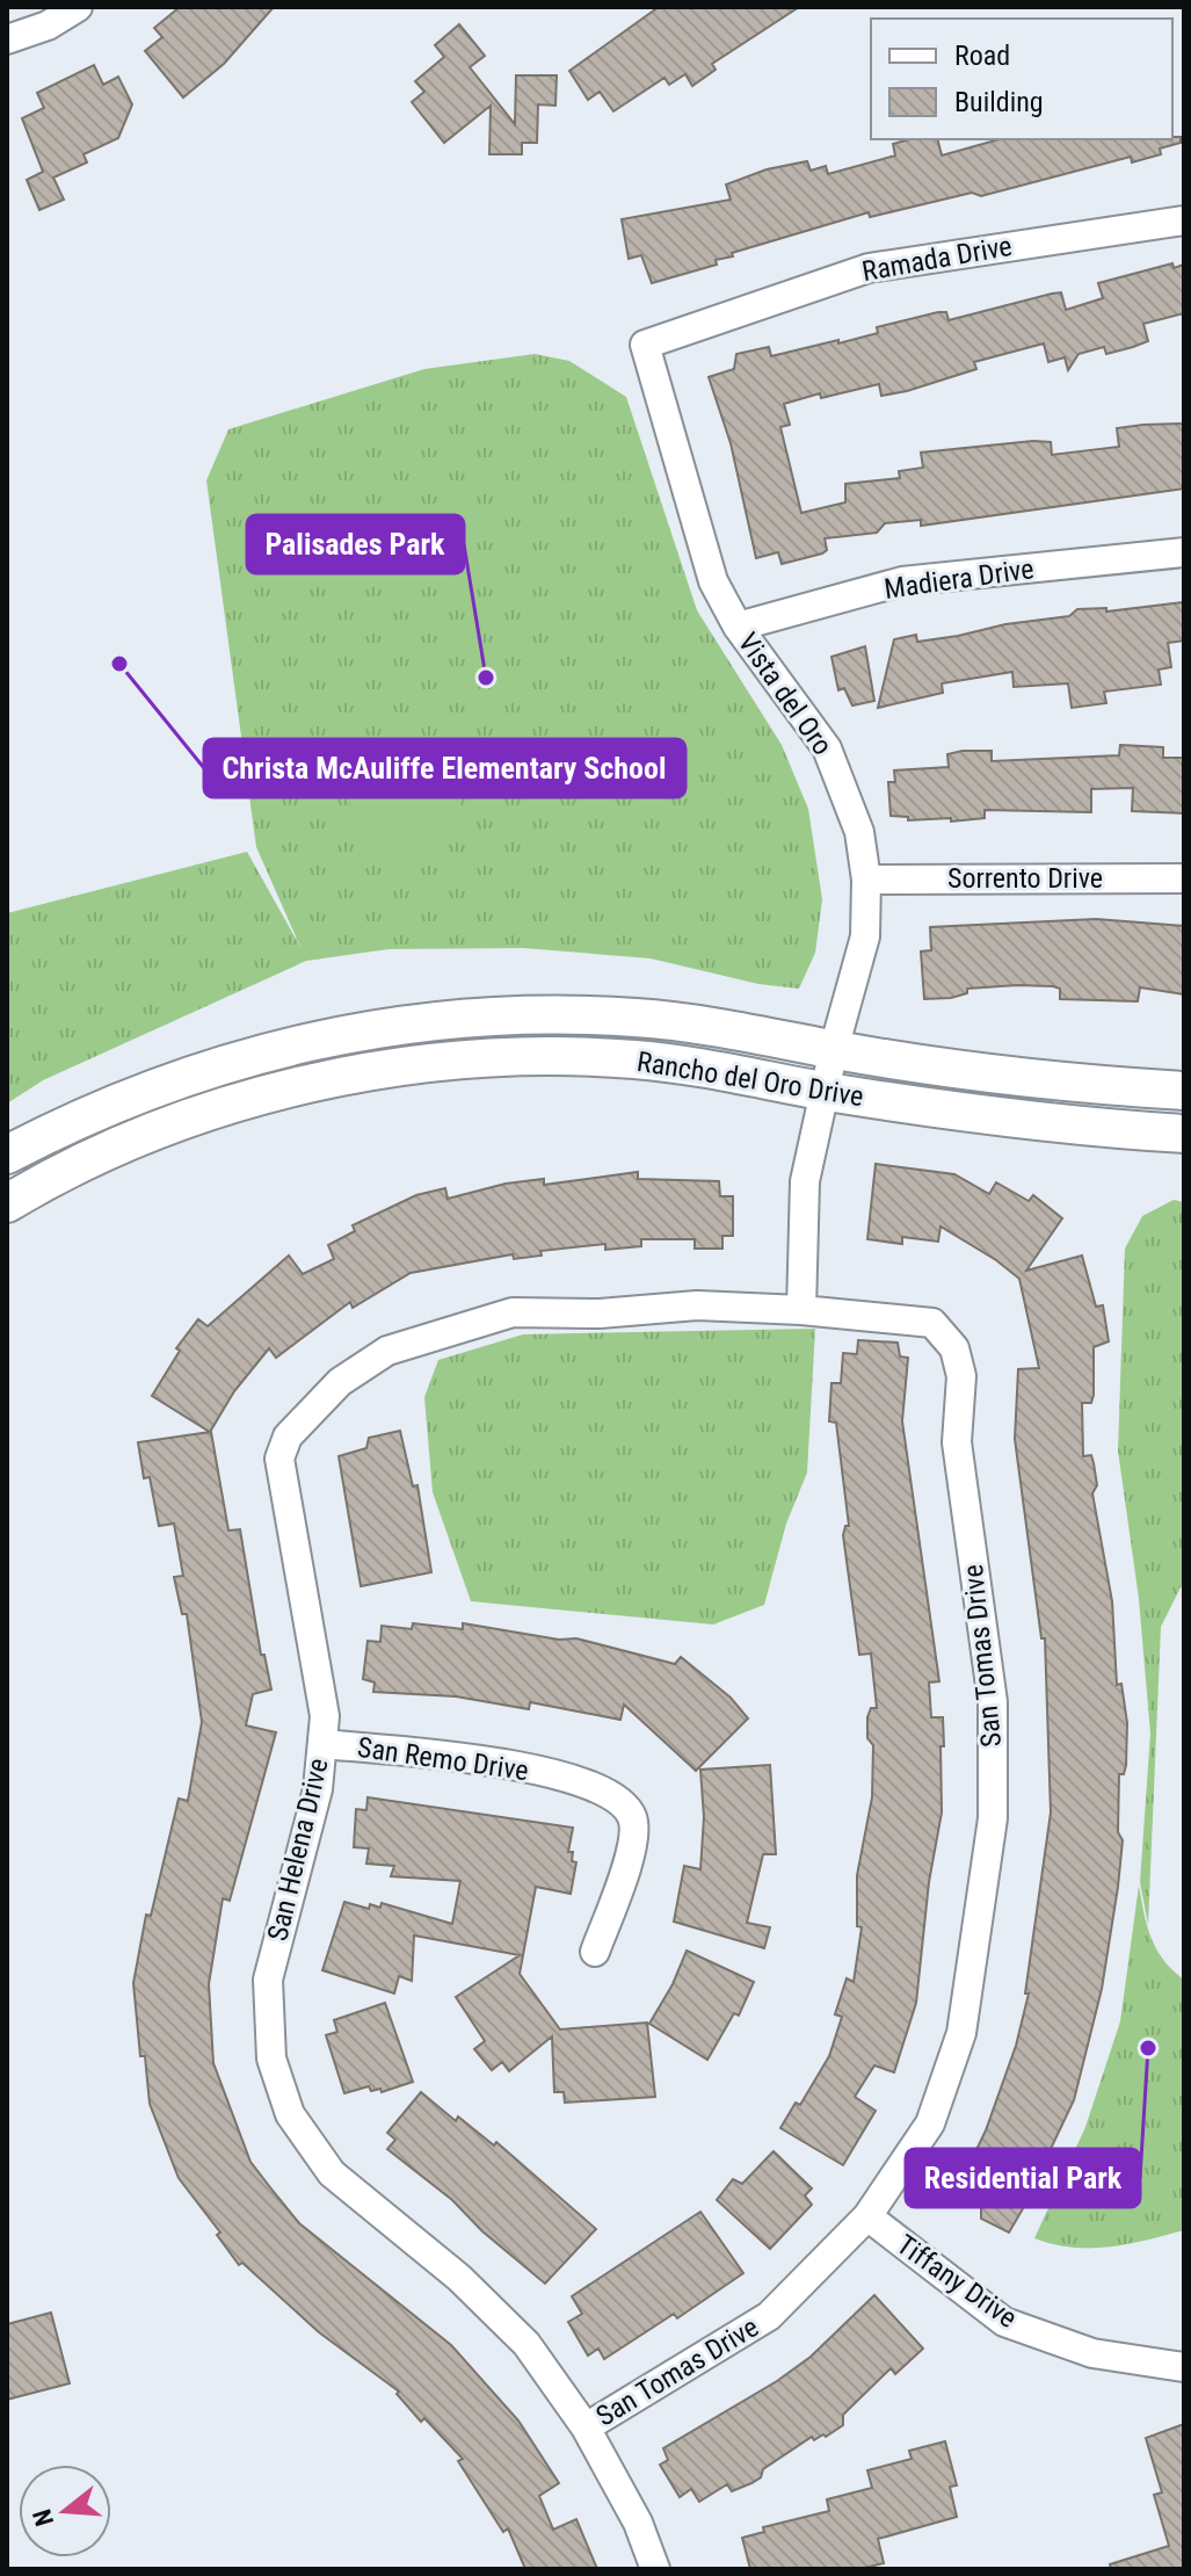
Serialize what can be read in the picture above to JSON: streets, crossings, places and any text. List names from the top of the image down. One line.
{"streets":{"main road":["Rancho del Oro Drive"],"street":["Ramada Drive","Madiera Drive","Vista del Oro","Sorrento Drive","San Tomas Drive","San Remo Drive","San Helena Drive","Tiffany Drive"]},"crossings":[["Ramada Drive","Vista del Oro"],["Madiera Drive","Vista del Oro"],["Vista del Oro","Sorrento Drive"],["Vista del Oro","Rancho del Oro Drive"],["Vista del Oro","San Tomas Drive"],["Vista del Oro","San Helena Drive"],["San Tomas Drive","San Helena Drive"],["San Tomas Drive","Tiffany Drive"],["San Remo Drive","San Helena Drive"]],"places":["Christa McAuliffe Elementary School","Palisades Park","Residential Park"],"legend":["Road","Building"],"north":"left"}
